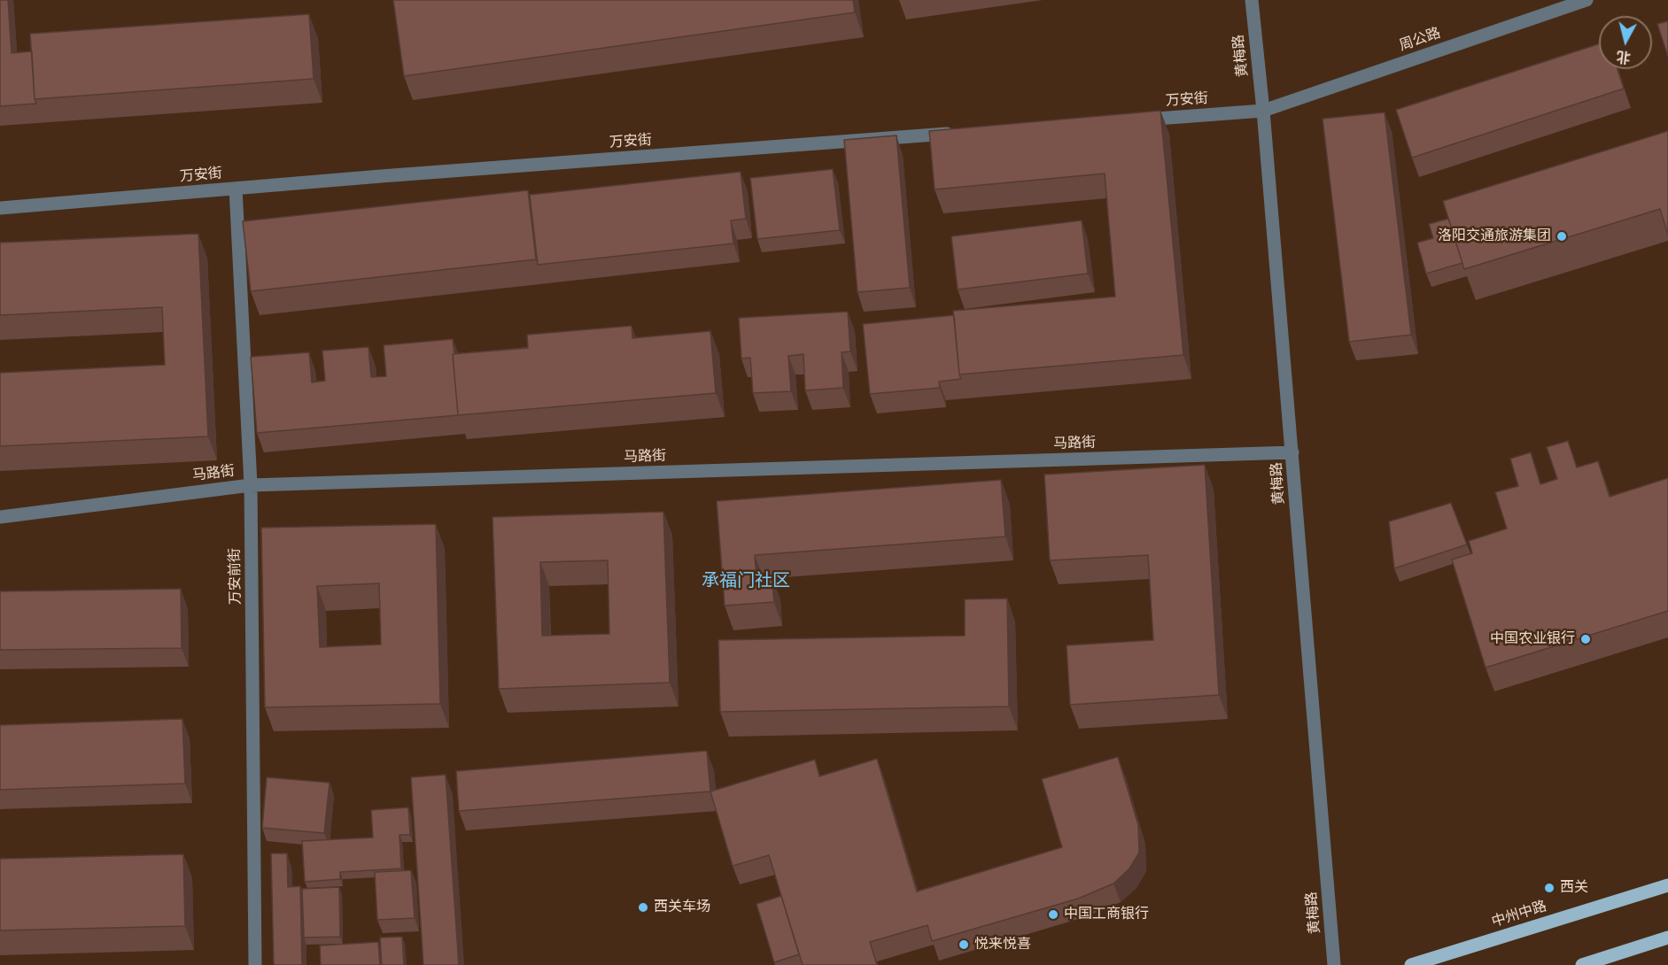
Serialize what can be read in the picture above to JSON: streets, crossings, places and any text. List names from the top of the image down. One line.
{"streets":{"main road":["中州中路"],"street":["周公路","黄梅路","万安街","马路街","万安前街"]},"crossings":[["周公路","黄梅路"],["周公路","万安街"],["黄梅路","万安街"],["黄梅路","马路街"],["万安街","万安前街"],["马路街","万安前街"]],"districts":["承福门社区"],"places":["洛阳交通旅游集团","中国农业银行","西关","西关车场","中国工商银行","悦来悦喜"],"north":"bottom"}
